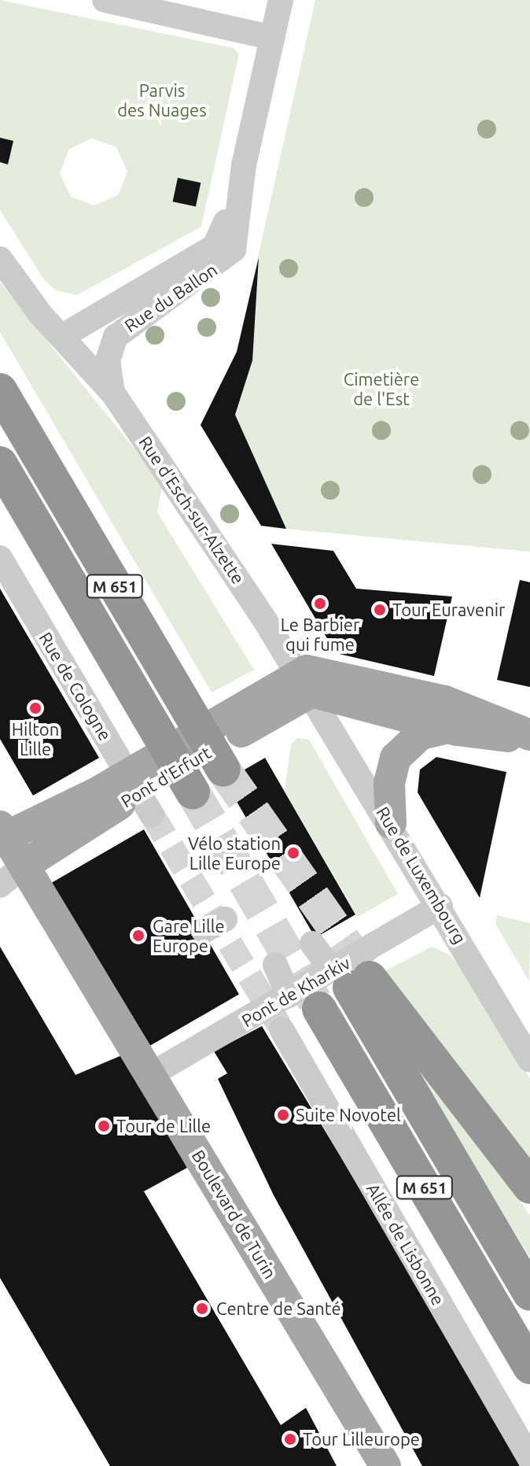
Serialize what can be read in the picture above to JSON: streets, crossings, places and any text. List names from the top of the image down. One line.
{"streets":{"highway":["M 651"],"main road":["Pont d'Erfurt","Boulevard de Turin"],"street":["Rue du Ballon","Rue d'Esch-sur-Alzette","Rue de Cologne","Rue de Luxembourg","Pont de Kharkiv","Allée de Lisbonne"]},"crossings":[["Rue du Ballon","Rue d'Esch-sur-Alzette"],["Rue d'Esch-sur-Alzette","Pont d'Erfurt"],["Rue d'Esch-sur-Alzette","Rue de Luxembourg"],["M 651","Pont de Kharkiv"],["Pont d'Erfurt","Rue de Luxembourg"],["Pont d'Erfurt","Boulevard de Turin"],["Rue de Luxembourg","Pont de Kharkiv"],["Pont de Kharkiv","Boulevard de Turin"]],"parks":["Parvis des Nuages","Cimetière de l'Est"],"places":["Le Barbier qui fume","Tour Euravenir","Hilton Lille","Vélo station Lille Europe","Gare Lille Europe","Suite Novotel","Tour de Lille","Centre de Santé","Tour Lilleurope"]}
